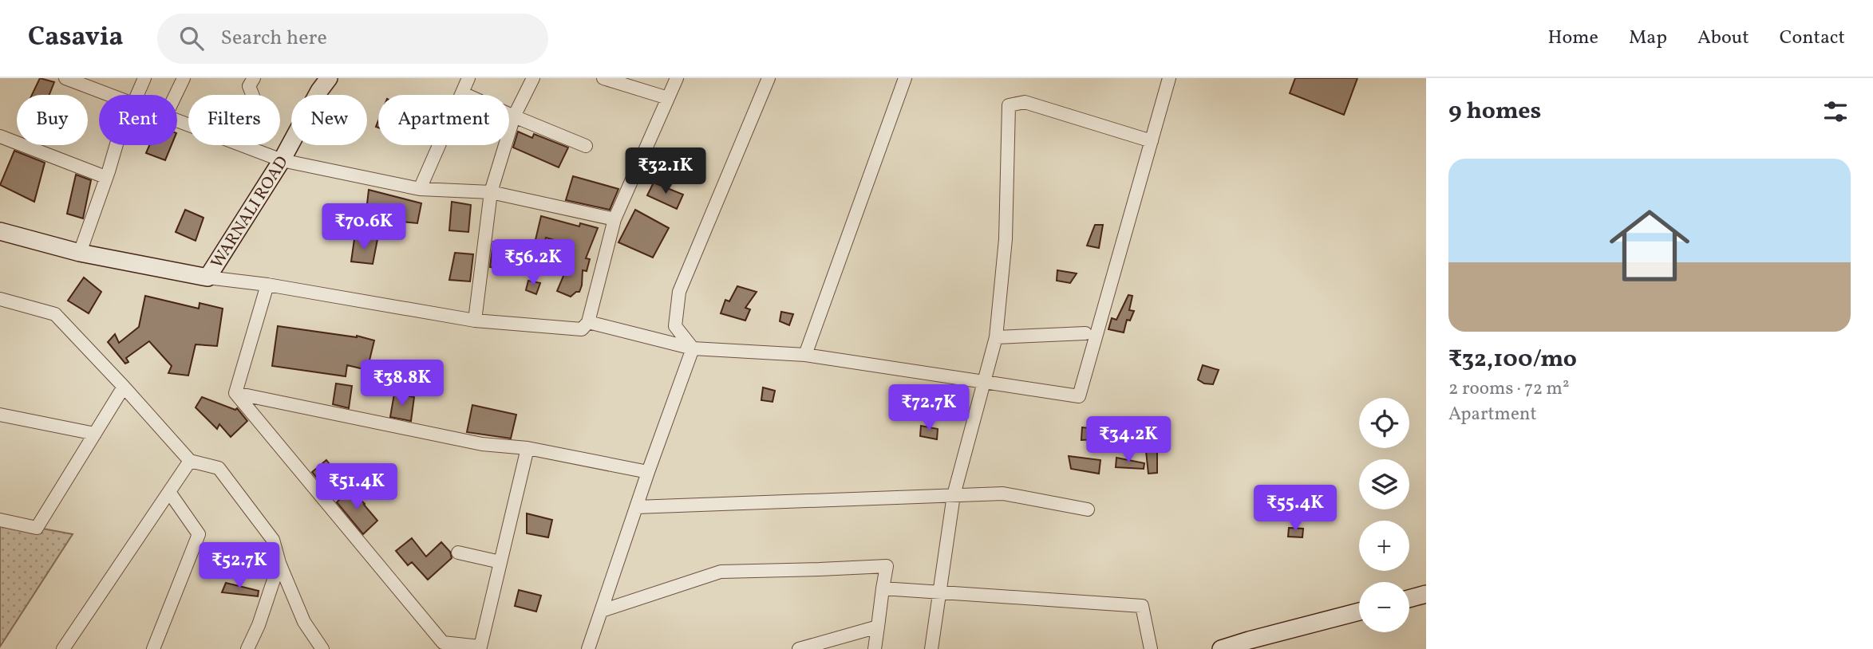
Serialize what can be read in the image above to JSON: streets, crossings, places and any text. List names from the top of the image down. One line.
{"streets":{"main road":["WARNALI ROAD"]},"page":{"header":"Casavia","search":"Search here","nav":["Home","Map","About","Contact"],"heading":"9 homes","chip":["Buy","Rent","Filters","New","Apartment"],"list":[{"name":"₹32,100/mo","note":"2 rooms · 72 m² · Apartment"}],"price":["₹32.1K","₹70.6K","₹56.2K","₹38.8K","₹72.7K","₹34.2K","₹51.4K","₹55.4K","₹52.7K"],"map_buttons":["+","−"]}}
